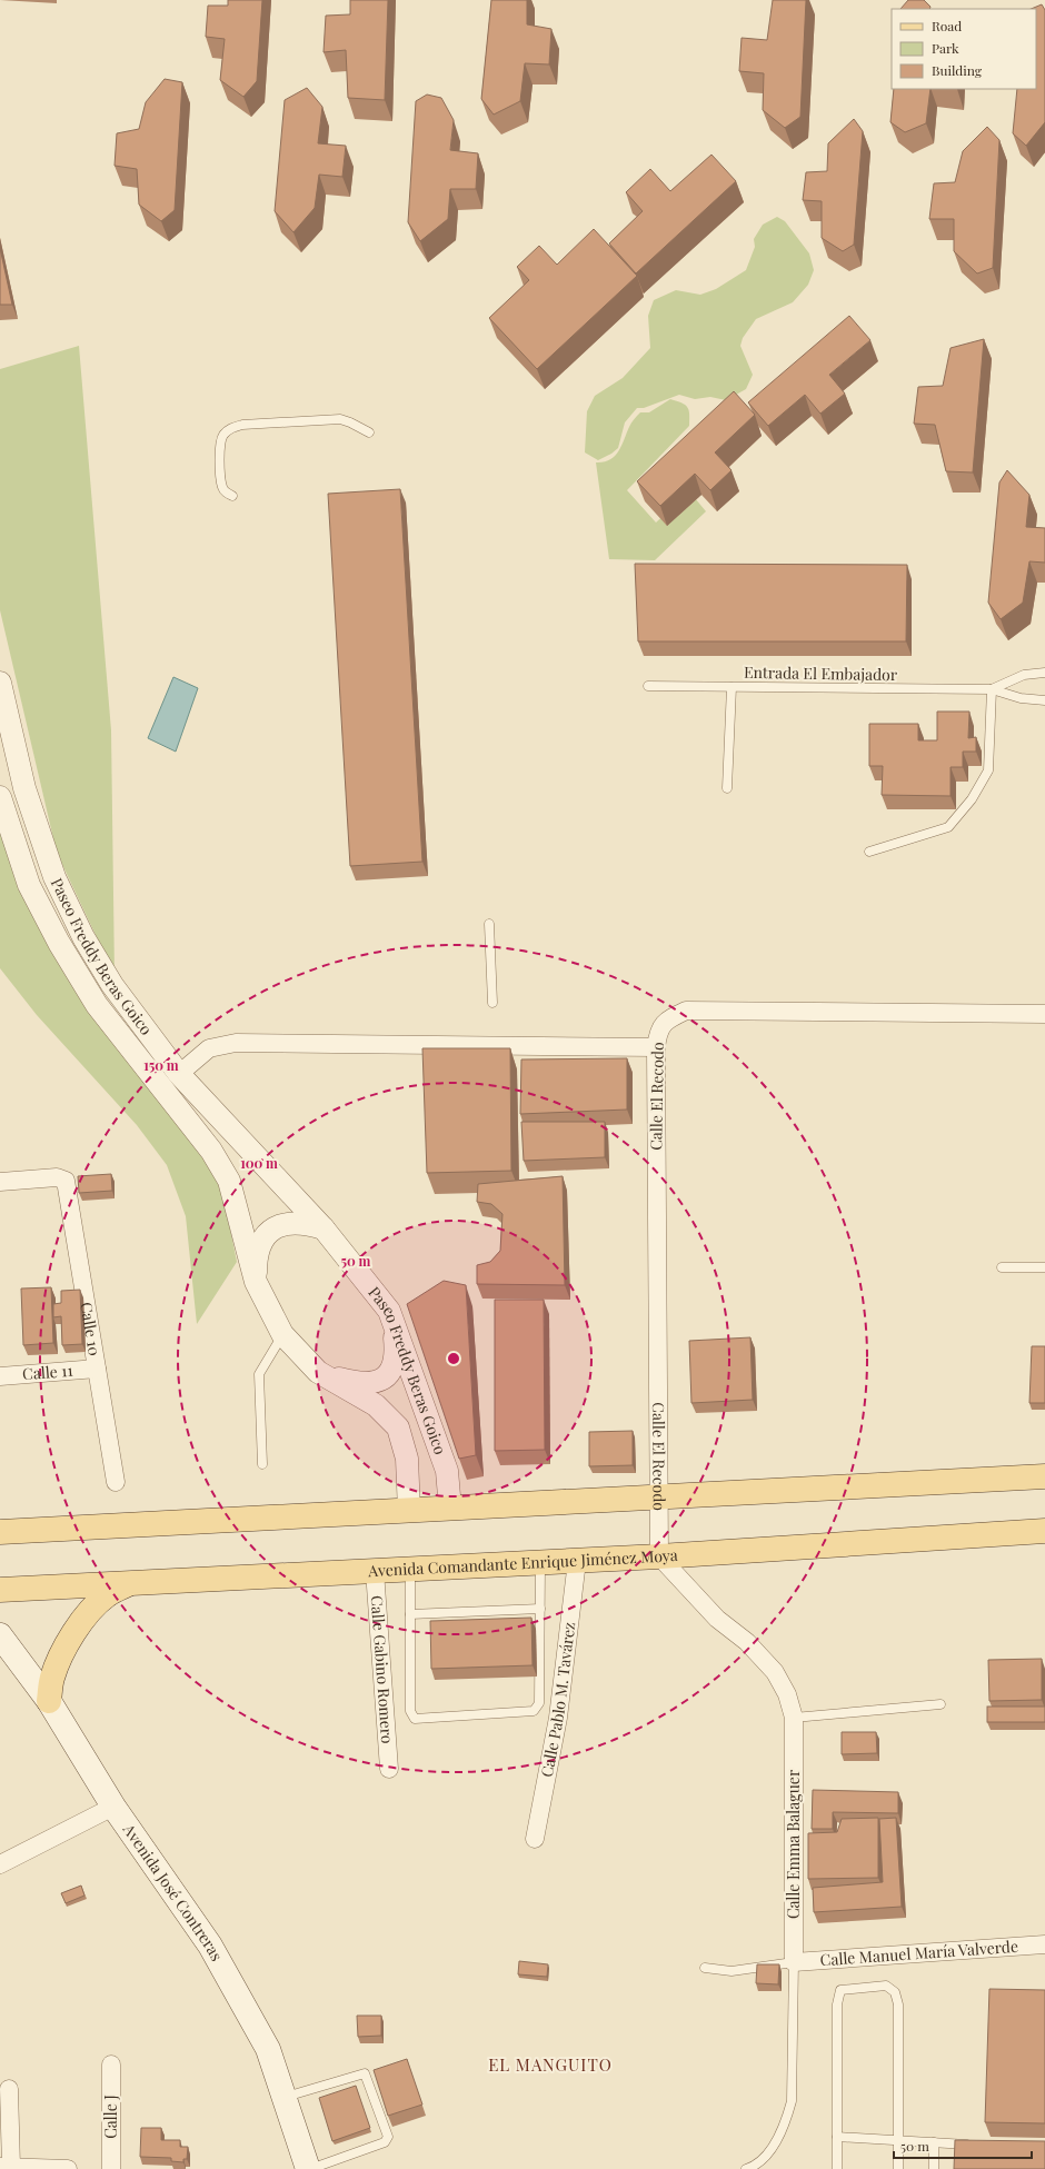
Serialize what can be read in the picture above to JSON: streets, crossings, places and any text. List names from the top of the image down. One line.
{"streets":{"main road":["Avenida Comandante Enrique Jiménez Moya","Avenida José Contreras"],"street":["Paseo Freddy Beras Goico","Calle El Recodo","Calle 10","Calle 11","Calle Gabino Romero","Calle Pablo M. Tavárez","Calle Emma Balaguer","Calle Manuel María Valverde","Calle J"],"lane":["Entrada El Embajador"]},"crossings":[["Calle El Recodo","Avenida Comandante Enrique Jiménez Moya"],["Calle El Recodo","Calle Emma Balaguer"],["Calle 10","Calle 11"],["Avenida Comandante Enrique Jiménez Moya","Calle Gabino Romero"],["Avenida Comandante Enrique Jiménez Moya","Calle Pablo M. Tavárez"],["Avenida Comandante Enrique Jiménez Moya","Calle Emma Balaguer"],["Calle Emma Balaguer","Calle Manuel María Valverde"]],"districts":["EL MANGUITO"],"legend":["Road","Park","Building"],"scale_bar":"50 m","rings":["150 m","100 m","50 m"]}
